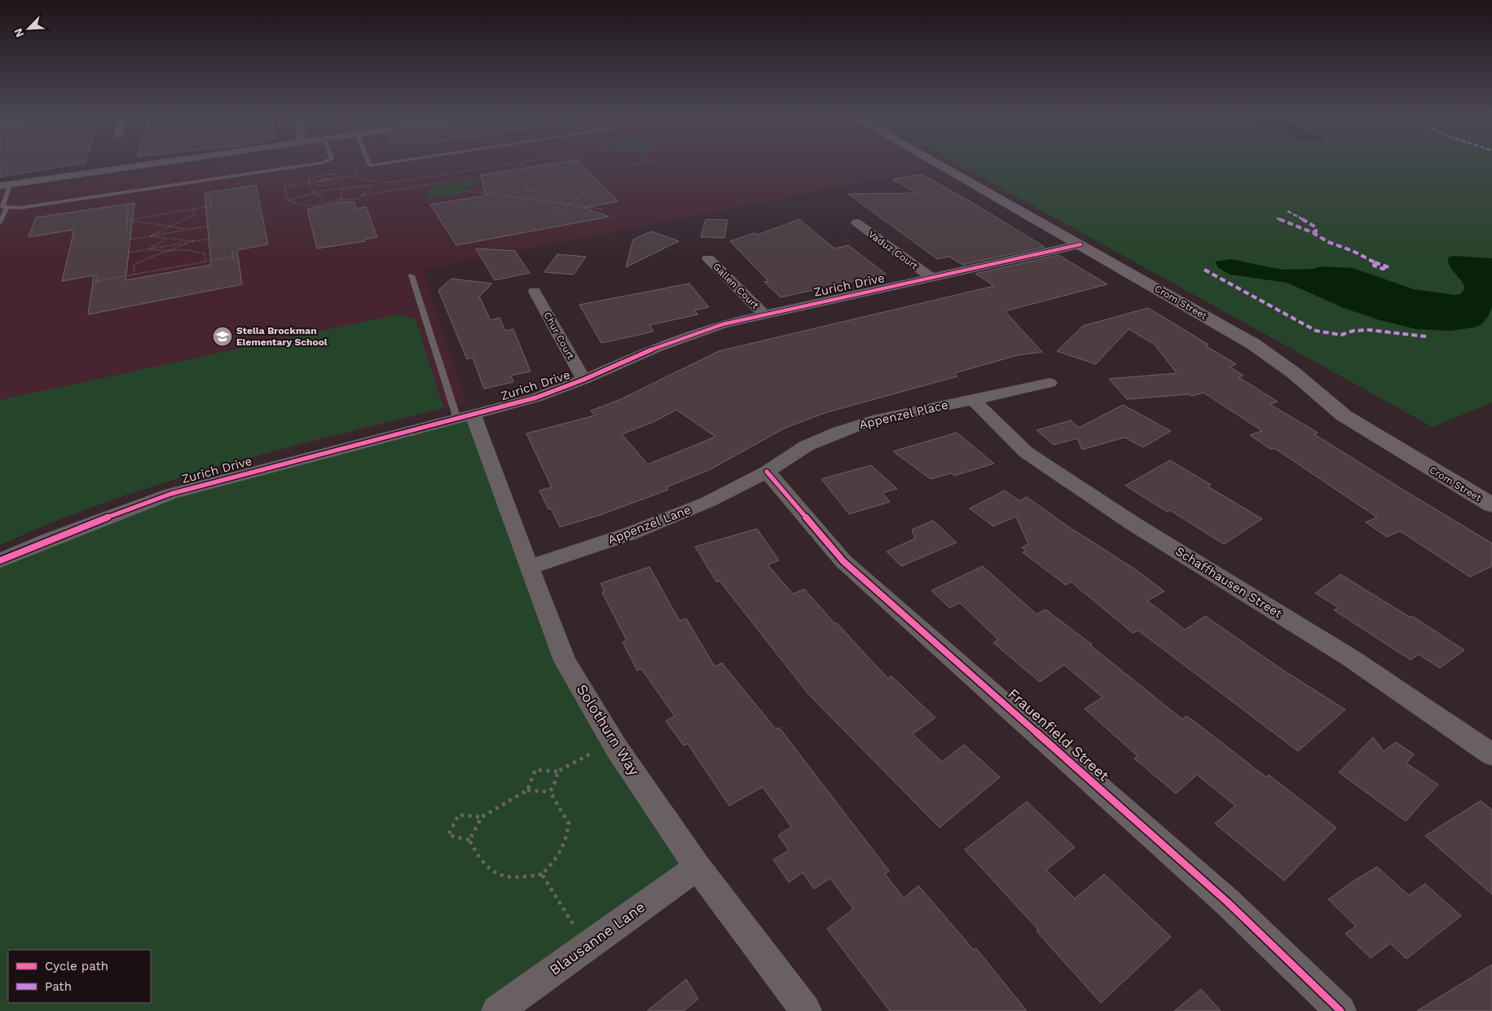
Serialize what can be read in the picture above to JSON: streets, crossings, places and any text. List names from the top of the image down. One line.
{"streets":{"street":["Vaduz Court","Zurich Drive","Gallen Court","Crom Street","Chur Court","Appenzel Place","Appenzel Lane","Schaffhausen Street","Solothurn Way","Frauenfield Street","Blausanne Lane"]},"crossings":[["Vaduz Court","Zurich Drive"],["Zurich Drive","Gallen Court"],["Zurich Drive","Crom Street"],["Zurich Drive","Chur Court"],["Zurich Drive","Solothurn Way"],["Appenzel Place","Appenzel Lane"],["Appenzel Place","Schaffhausen Street"],["Appenzel Place","Frauenfield Street"],["Appenzel Lane","Solothurn Way"],["Appenzel Lane","Frauenfield Street"],["Solothurn Way","Blausanne Lane"]],"places":{"school or university":["Stella Brockman Elementary School"]},"legend":["Cycle path","Path"],"north":"bottom left"}
